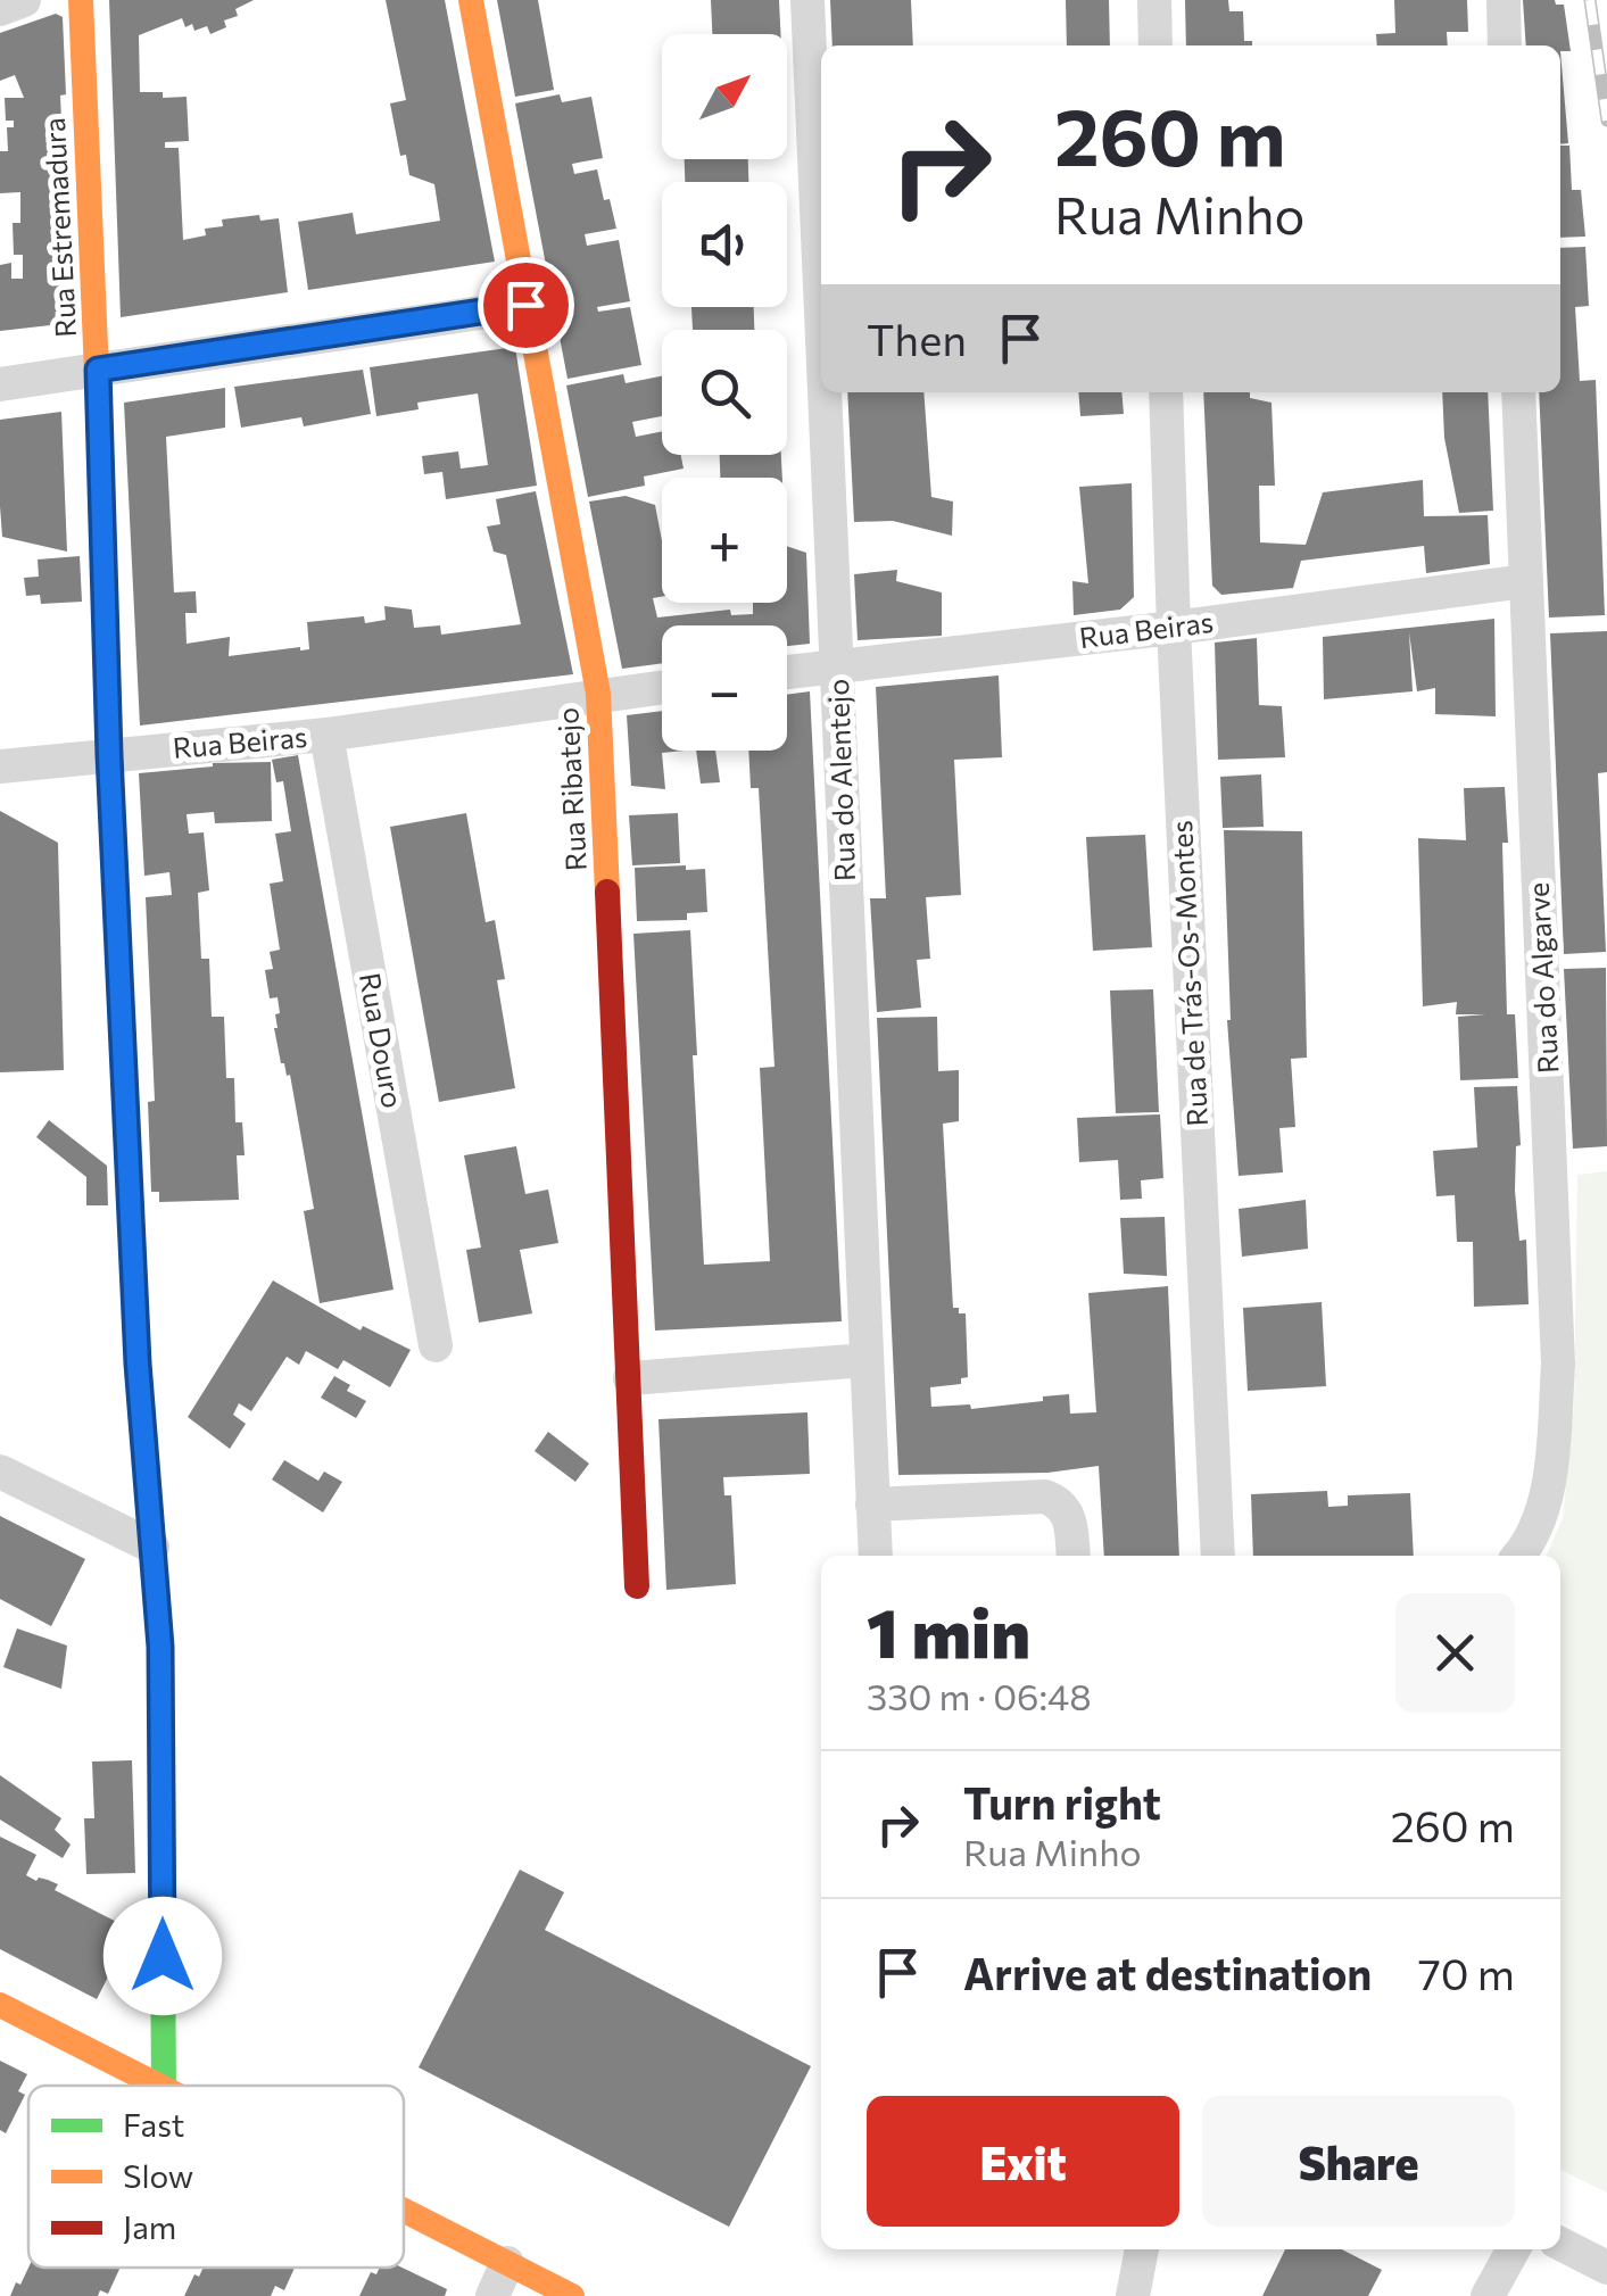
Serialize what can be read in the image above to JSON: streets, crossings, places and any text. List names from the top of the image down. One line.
{"streets":{"street":["Rua Estremadura","Rua Beiras","Rua do Alentejo","Rua Ribatejo","Rua de Trás-Os-Montes","Rua do Algarve","Rua Douro"]},"crossings":[["Rua Estremadura","Rua Beiras"],["Rua Beiras","Rua do Alentejo"],["Rua Beiras","Rua Ribatejo"],["Rua Beiras","Rua de Trás-Os-Montes"],["Rua Beiras","Rua do Algarve"],["Rua Beiras","Rua Douro"]],"legend":["Fast","Slow","Jam"],"north":"top right","page":{"map_buttons":["+","−"],"turn":["260 m","Rua Minho"],"then":"Then","heading":["1 min","330 m · 06:48"],"list":[{"name":"Turn right","note":"Rua Minho","value":"260 m"},{"name":"Arrive at destination","value":"70 m"}],"buttons":["Exit","Share"]}}
